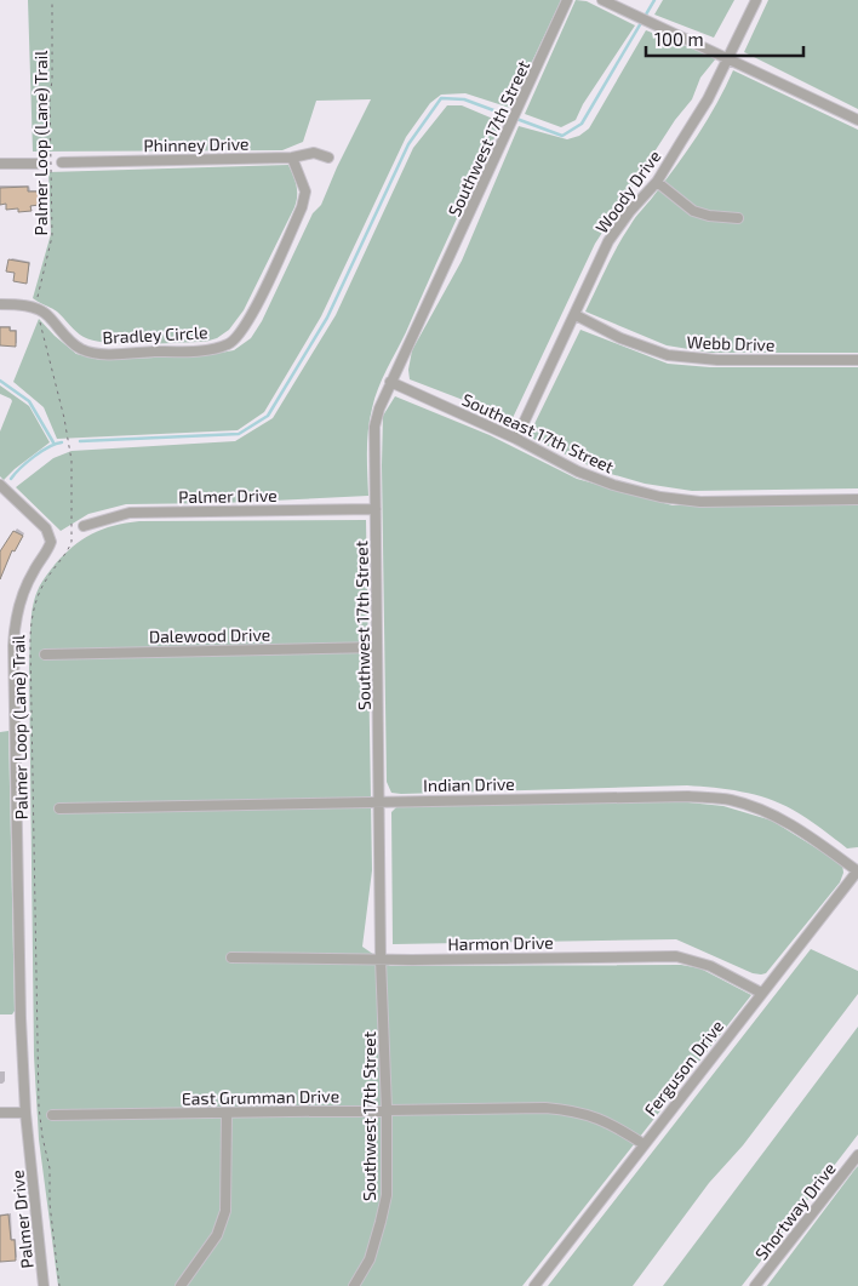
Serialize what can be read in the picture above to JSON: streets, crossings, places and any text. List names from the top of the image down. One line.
{"streets":{"street":["Southwest 17th Street","Phinney Drive","Woody Drive","Bradley Circle","Webb Drive","Southeast 17th Street","Palmer Drive","Dalewood Drive","Indian Drive","Harmon Drive","Ferguson Drive","East Grumman Drive","Shortway Drive"],"path":["Palmer Loop (Lane) Trail"]},"crossings":[["Southwest 17th Street","Southeast 17th Street"],["Southwest 17th Street","Palmer Drive"],["Southwest 17th Street","Dalewood Drive"],["Southwest 17th Street","Indian Drive"],["Southwest 17th Street","Harmon Drive"],["Southwest 17th Street","East Grumman Drive"],["Palmer Loop (Lane) Trail","Bradley Circle"],["Phinney Drive","Bradley Circle"],["Woody Drive","Webb Drive"],["Woody Drive","Southeast 17th Street"],["Indian Drive","Ferguson Drive"],["Harmon Drive","Ferguson Drive"],["Ferguson Drive","East Grumman Drive"]],"scale_bar":"100 m"}
